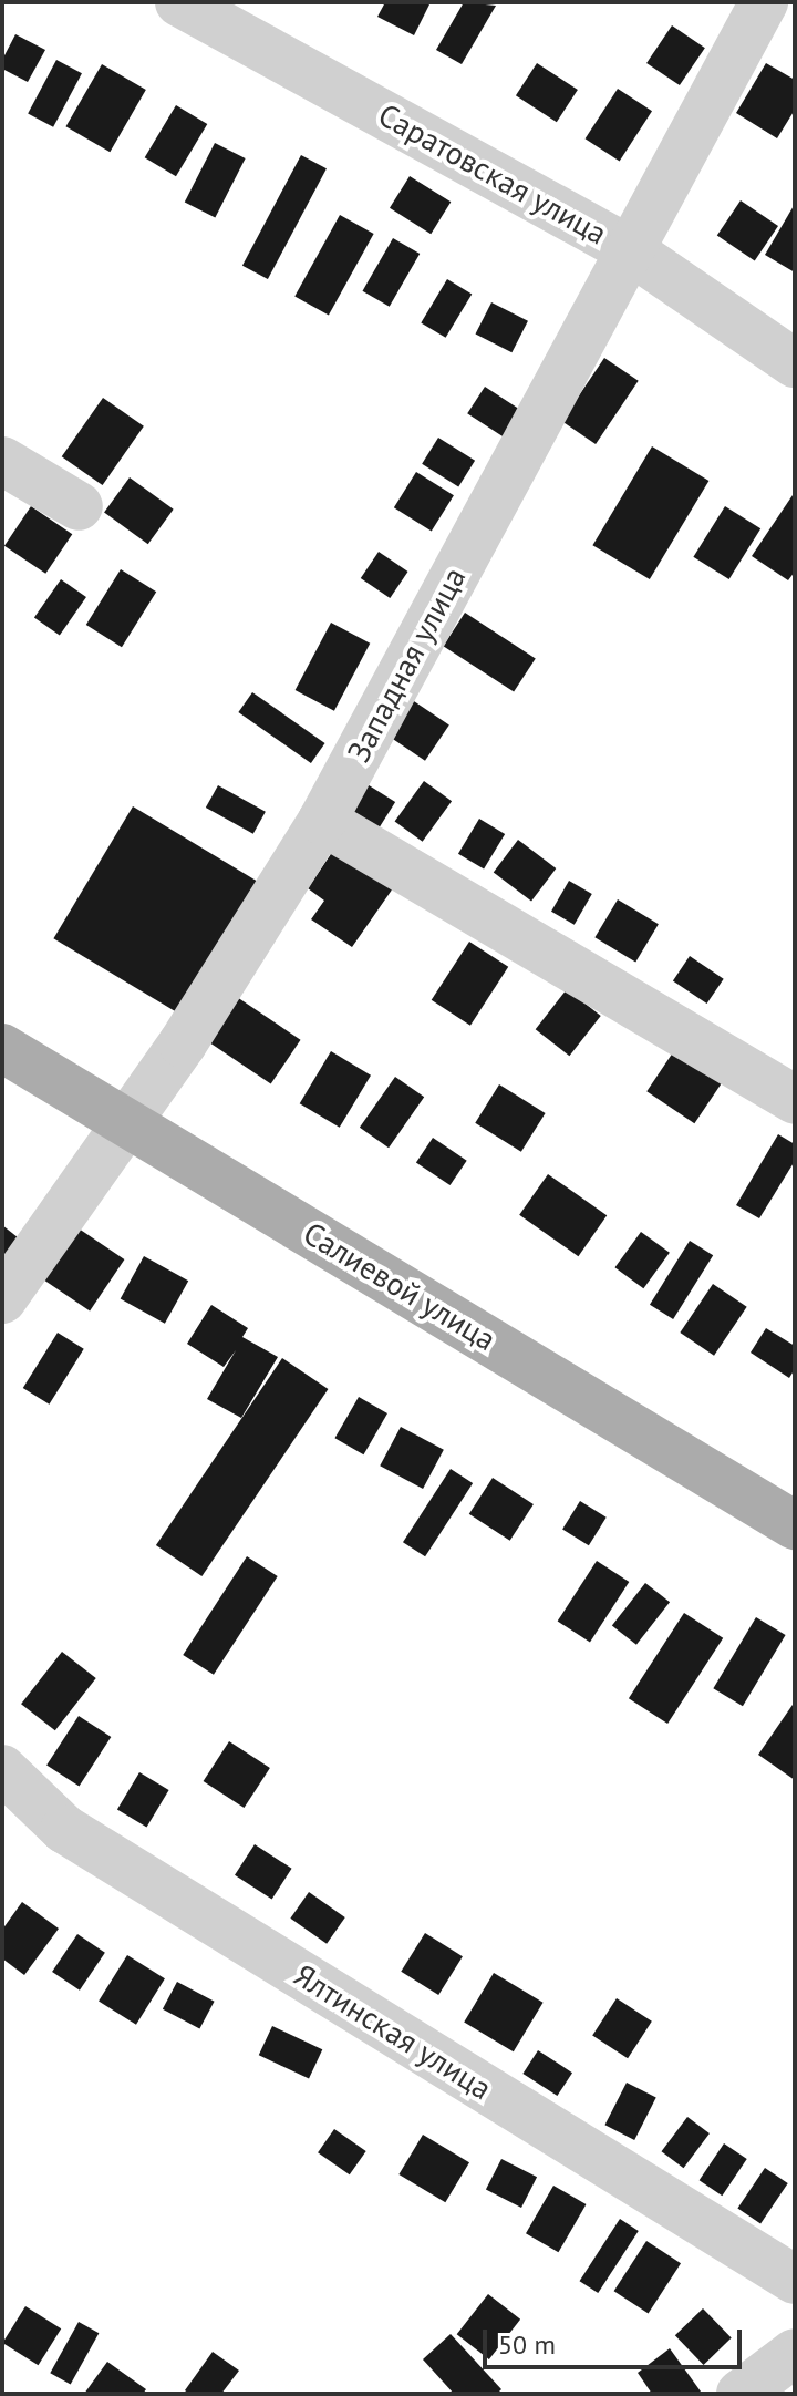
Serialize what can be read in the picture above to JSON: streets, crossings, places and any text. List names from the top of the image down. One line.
{"streets":{"main road":["Салиевой улица"],"street":["Саратовская улица","Западная улица","Ялтинская улица"]},"crossings":[["Саратовская улица","Западная улица"],["Западная улица","Салиевой улица"]],"scale_bar":"50 m"}
